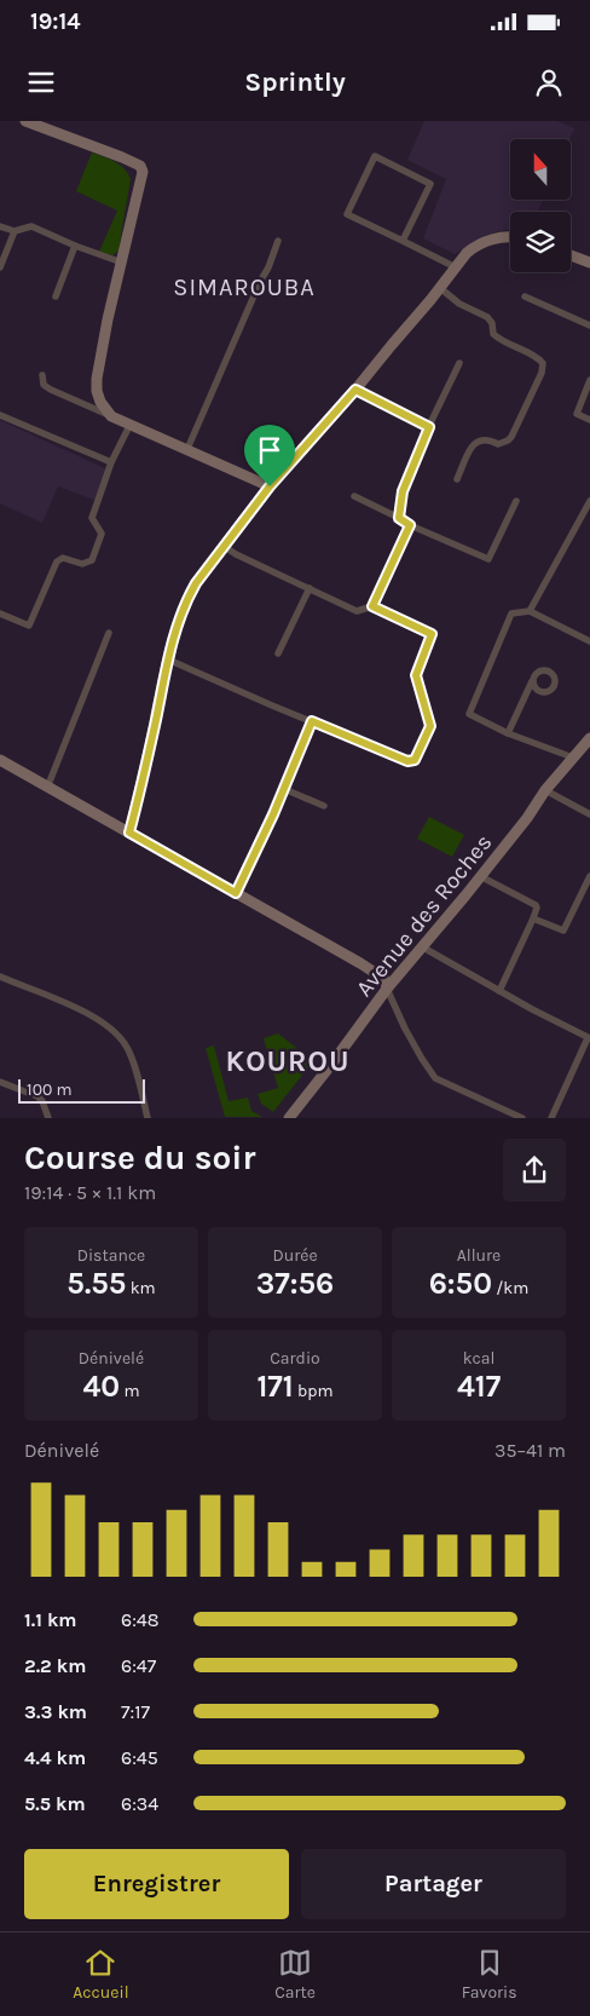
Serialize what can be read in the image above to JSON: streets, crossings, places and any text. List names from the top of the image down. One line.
{"streets":{"street":["Avenue des Roches"]},"districts":["SIMAROUBA","KOUROU"],"scale_bar":"100 m","north":"top","page":{"status":"19:14","header":"Sprintly","scale":"100 m","heading":["Course du soir","19:14 · 5 × 1.1 km"],"stats":[["Distance","5.55 km"],["Durée","37:56"],["Allure","6:50 /km"],["Dénivelé","40 m"],["Cardio","171 bpm"],["kcal","417"]],"chart":["Dénivelé","35–41 m"],"list":[{"name":"1.1 km","note":"6:48"},{"name":"2.2 km","note":"6:47"},{"name":"3.3 km","note":"7:17"},{"name":"4.4 km","note":"6:45"},{"name":"5.5 km","note":"6:34"}],"buttons":["Enregistrer","Partager"],"tabs":["Accueil","Carte","Favoris"]}}
